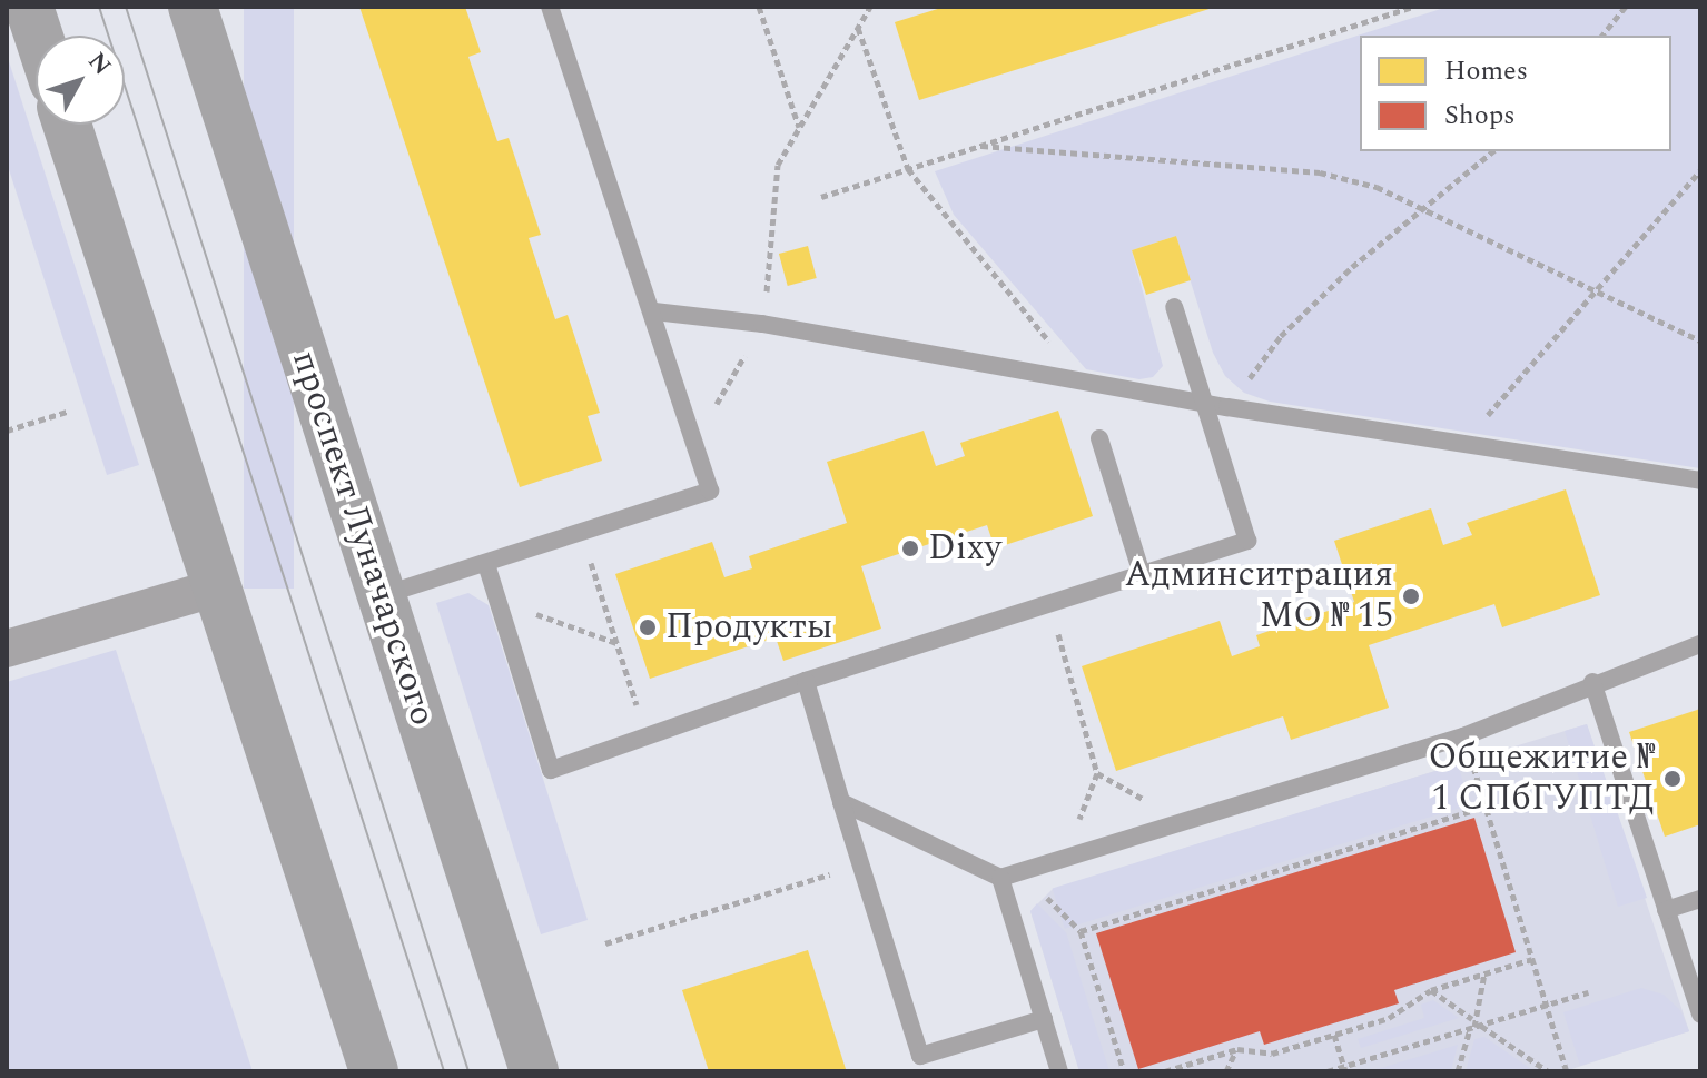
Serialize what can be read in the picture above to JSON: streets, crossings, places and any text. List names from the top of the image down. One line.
{"streets":{"main road":["проспект Луначарского"]},"places":["Dixy","Админситрация МО № 15","Продукты","Общежитие № 1 СПбГУПТД"],"legend":["Homes","Shops"],"north":"top right"}
